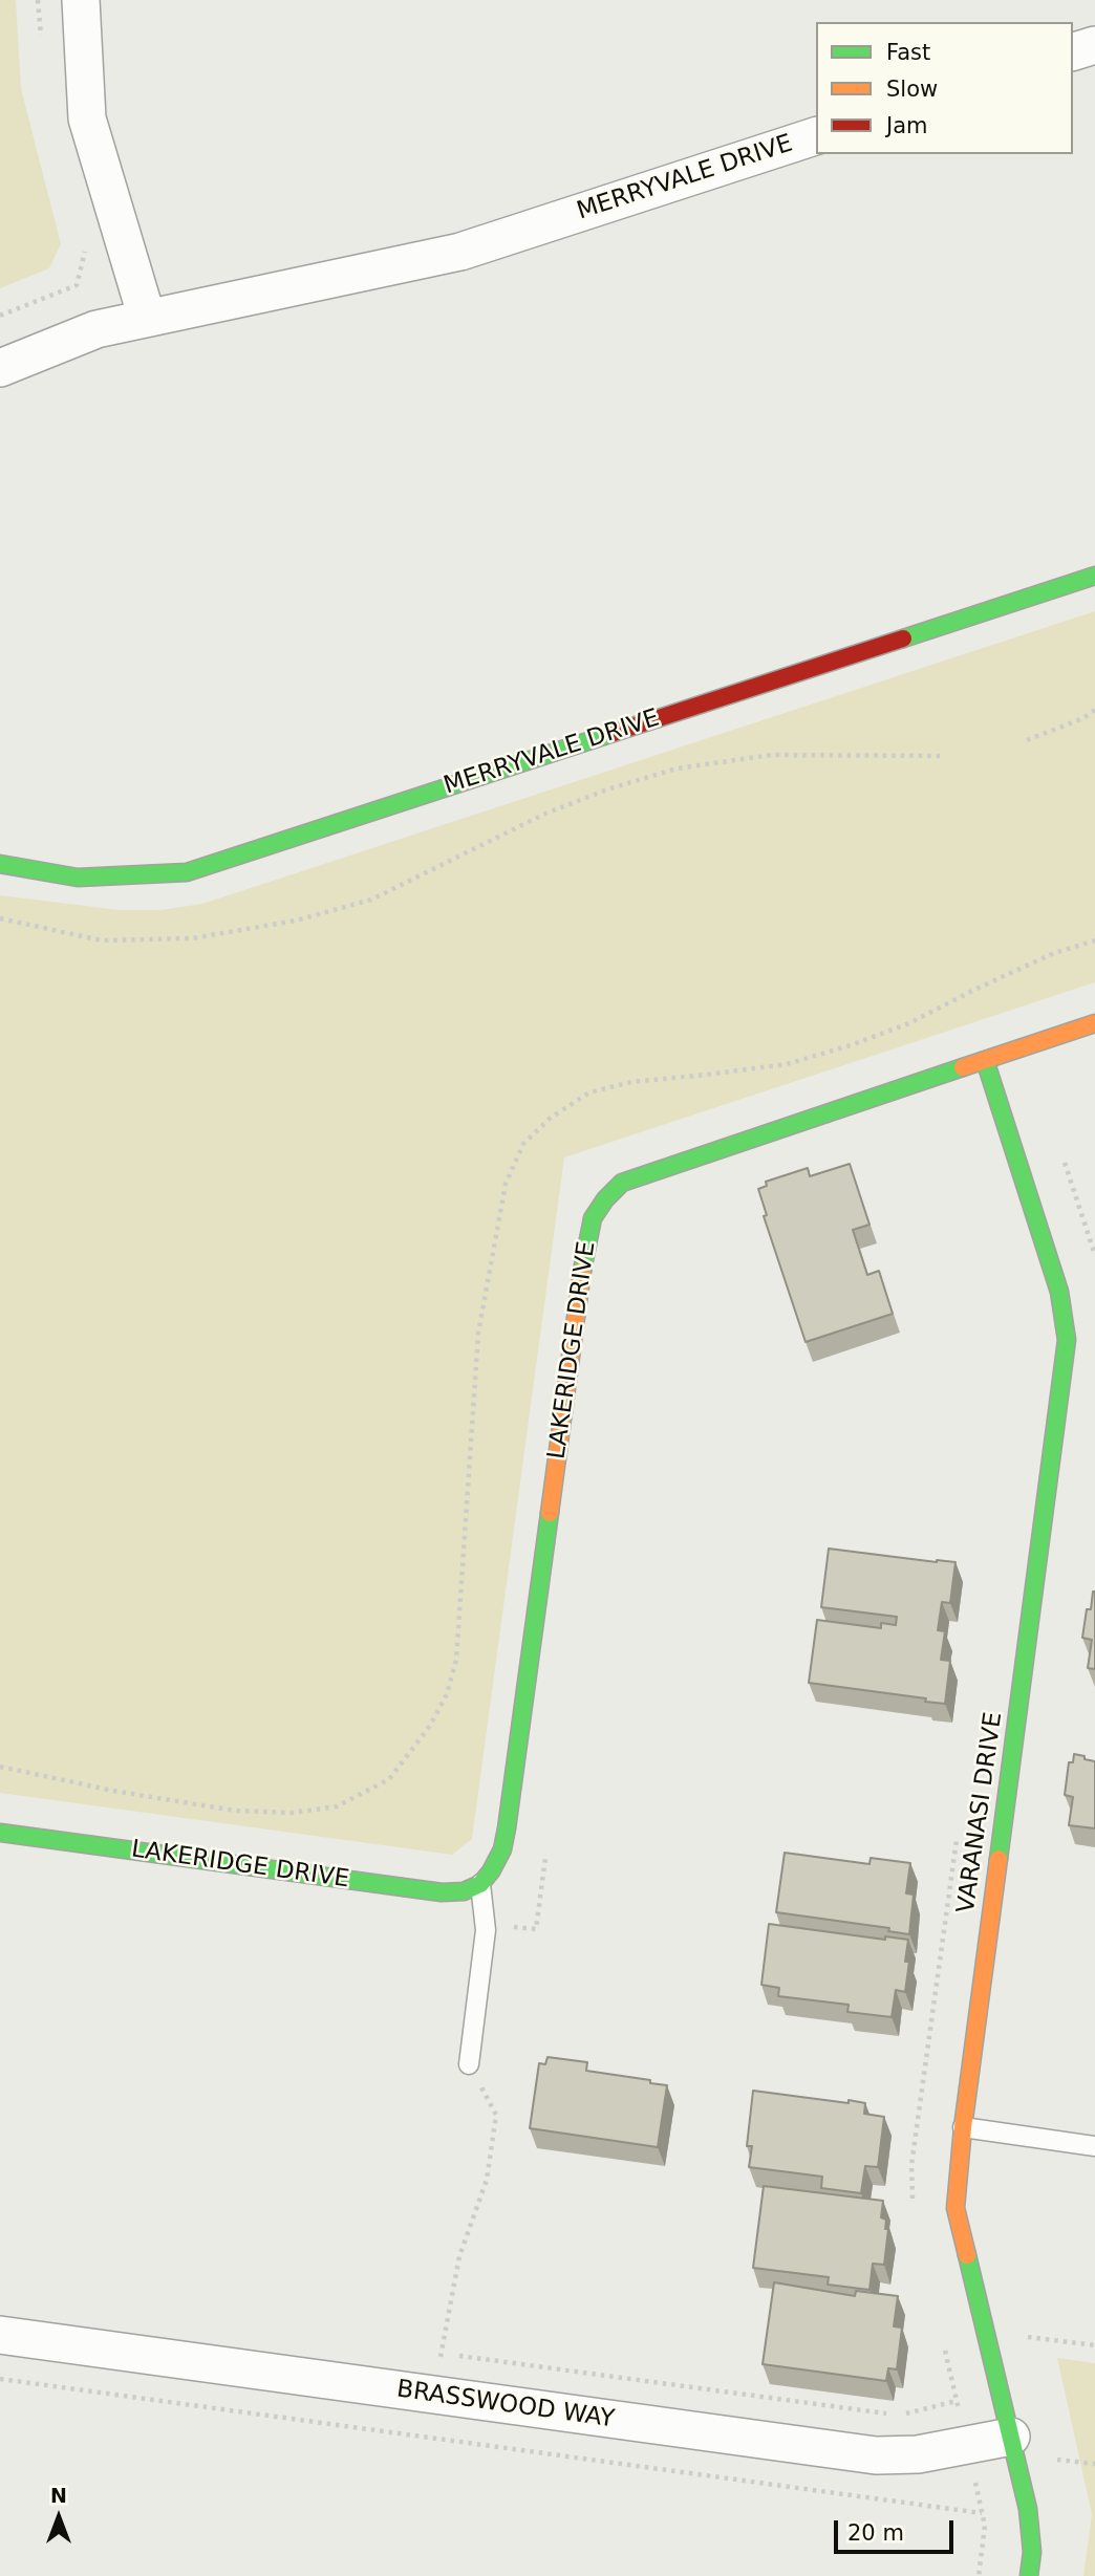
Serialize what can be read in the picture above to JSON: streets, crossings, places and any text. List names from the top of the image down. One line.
{"streets":{"street":["MERRYVALE DRIVE","LAKERIDGE DRIVE","VARANASI DRIVE","BRASSWOOD WAY"]},"crossings":[["LAKERIDGE DRIVE","VARANASI DRIVE"],["VARANASI DRIVE","BRASSWOOD WAY"]],"legend":["Fast","Slow","Jam"],"scale_bar":"20 m","north":"top"}
